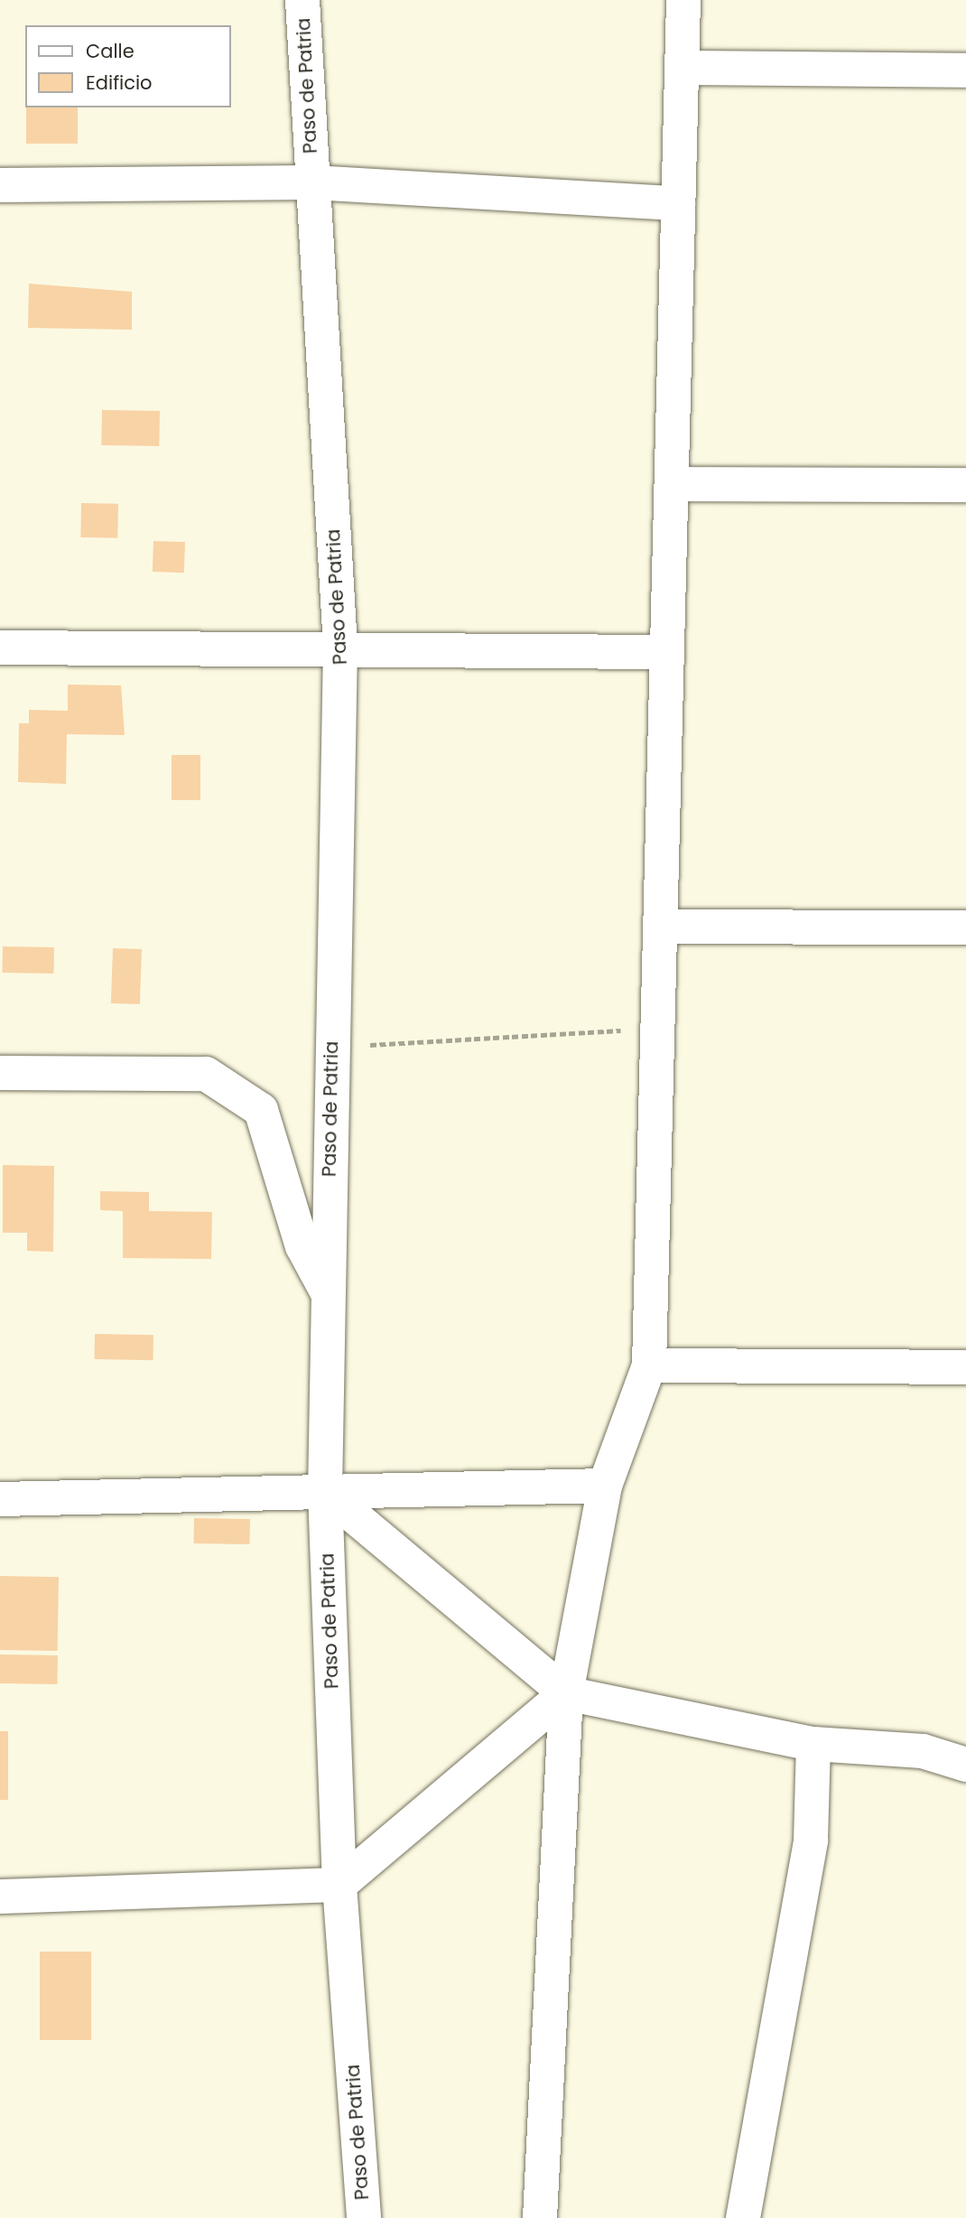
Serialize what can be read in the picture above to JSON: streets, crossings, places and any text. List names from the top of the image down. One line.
{"streets":{"street":["Paso de Patria"]},"legend":["Calle","Edificio"]}
